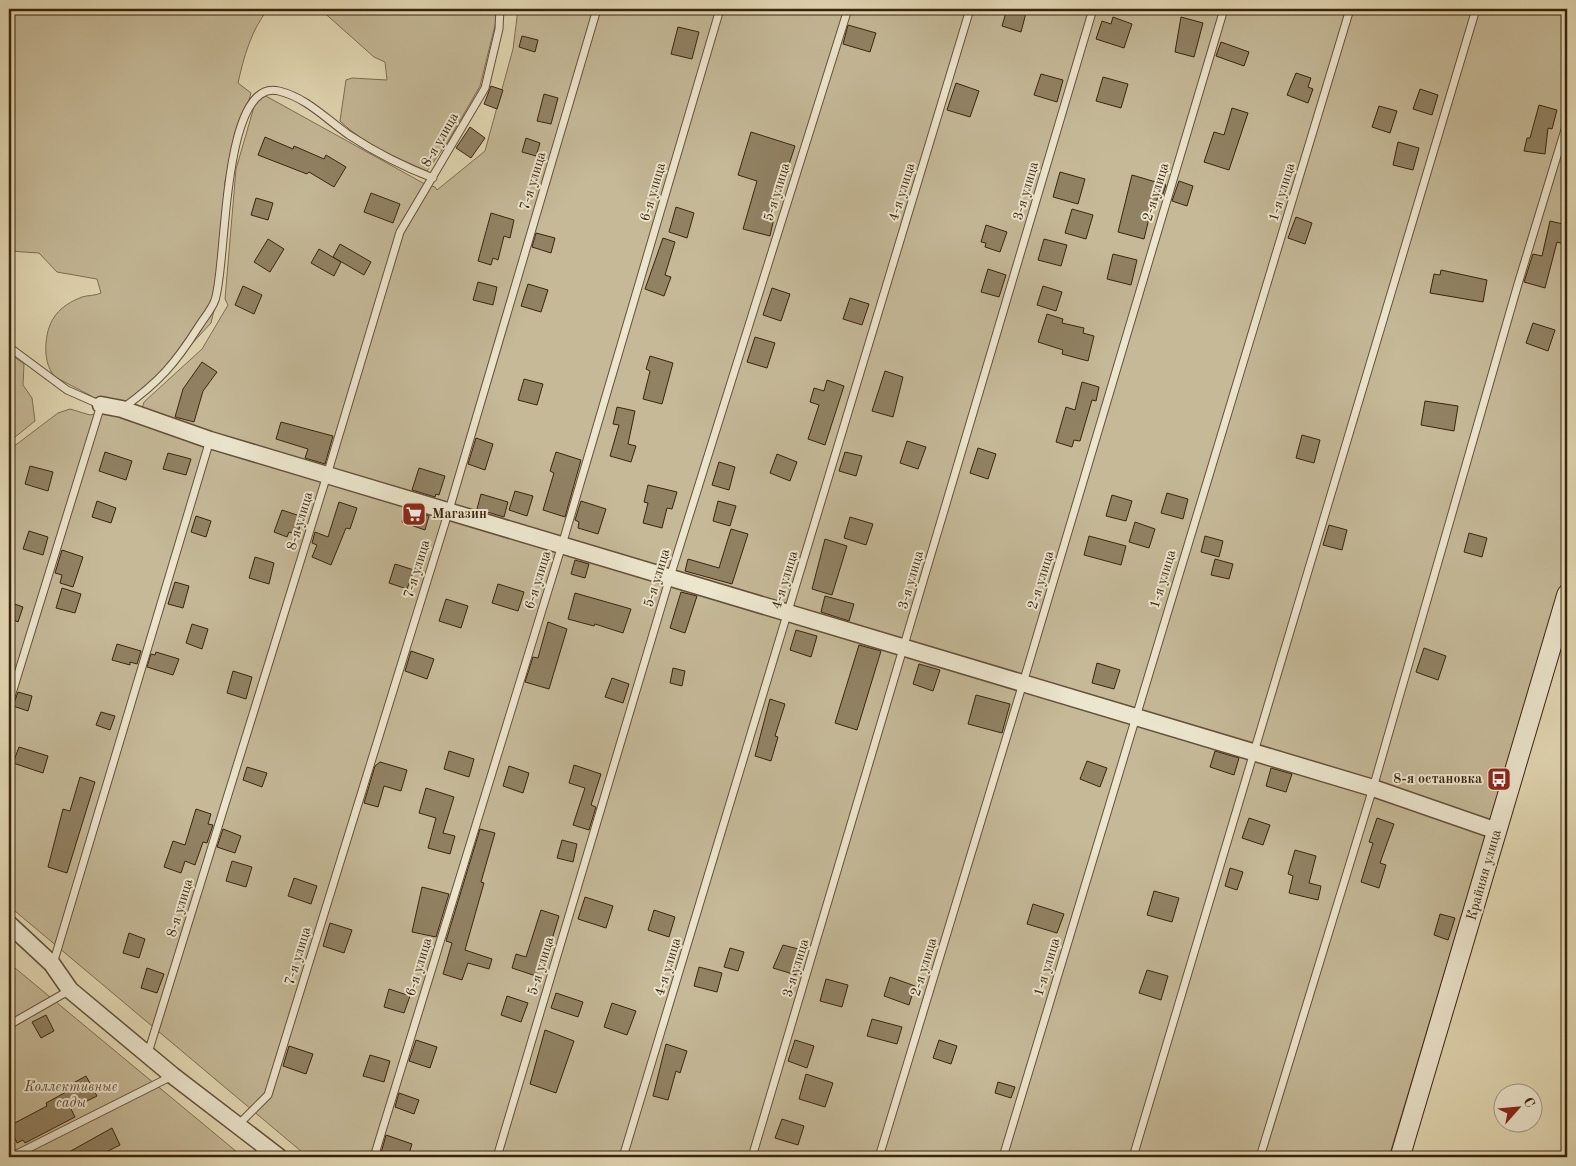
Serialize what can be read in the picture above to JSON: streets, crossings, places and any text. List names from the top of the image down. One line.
{"streets":{"main road":["Крайняя улица"],"lane":["8-я улица","7-я улица","3-я улица","6-я улица","5-я улица","4-я улица","2-я улица","1-я улица"]},"parks":["Коллективные сады"],"places":{"supermarket":["Магазин"],"bus stop":["8-я остановка"]},"north":"top right"}
